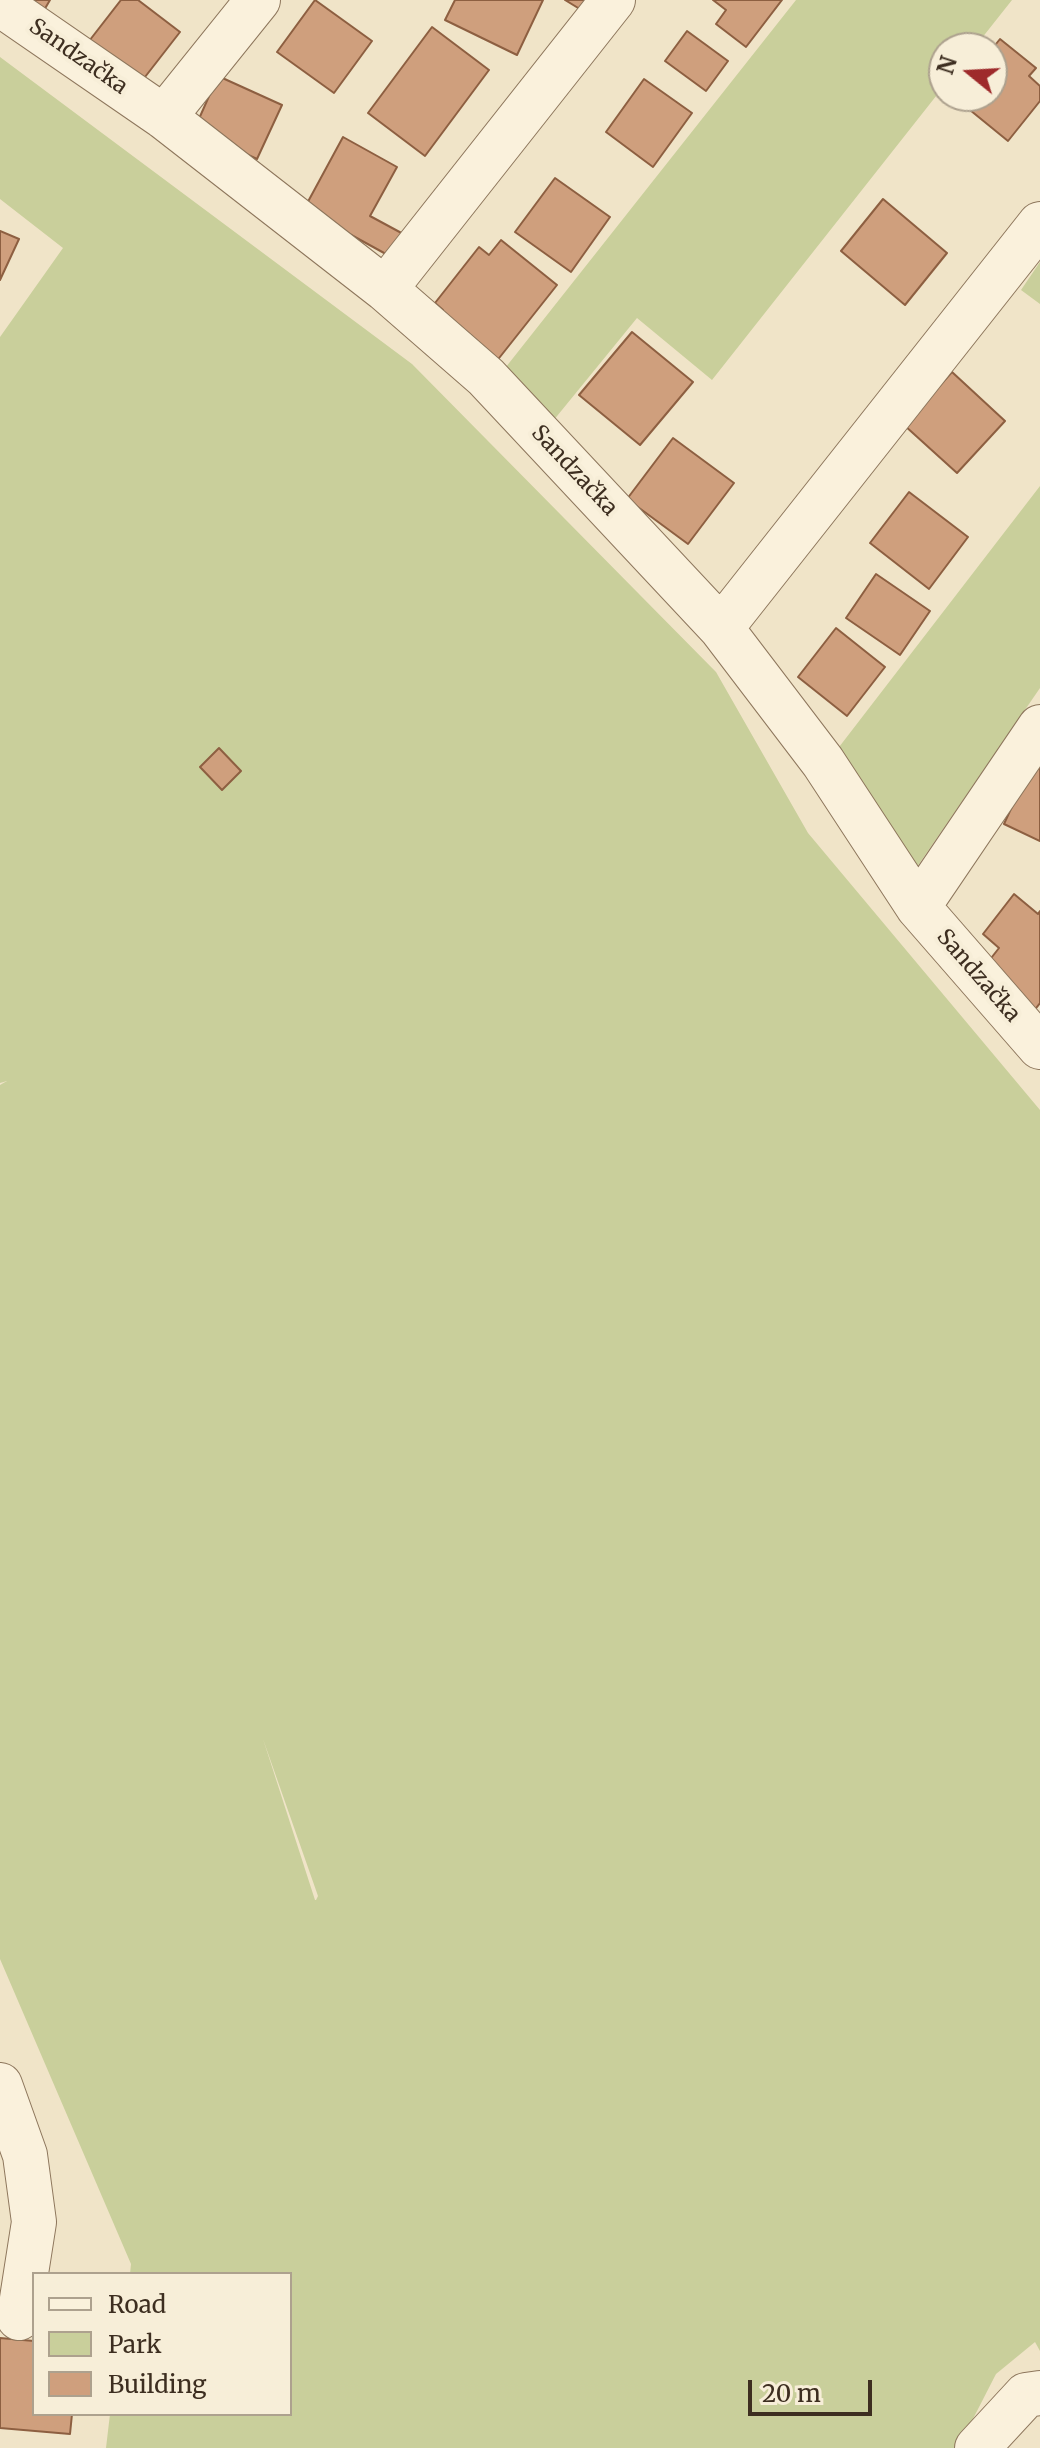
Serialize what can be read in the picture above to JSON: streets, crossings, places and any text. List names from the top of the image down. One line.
{"streets":{"street":["Sandzačka"]},"legend":["Road","Park","Building"],"scale_bar":"20 m","north":"left"}
